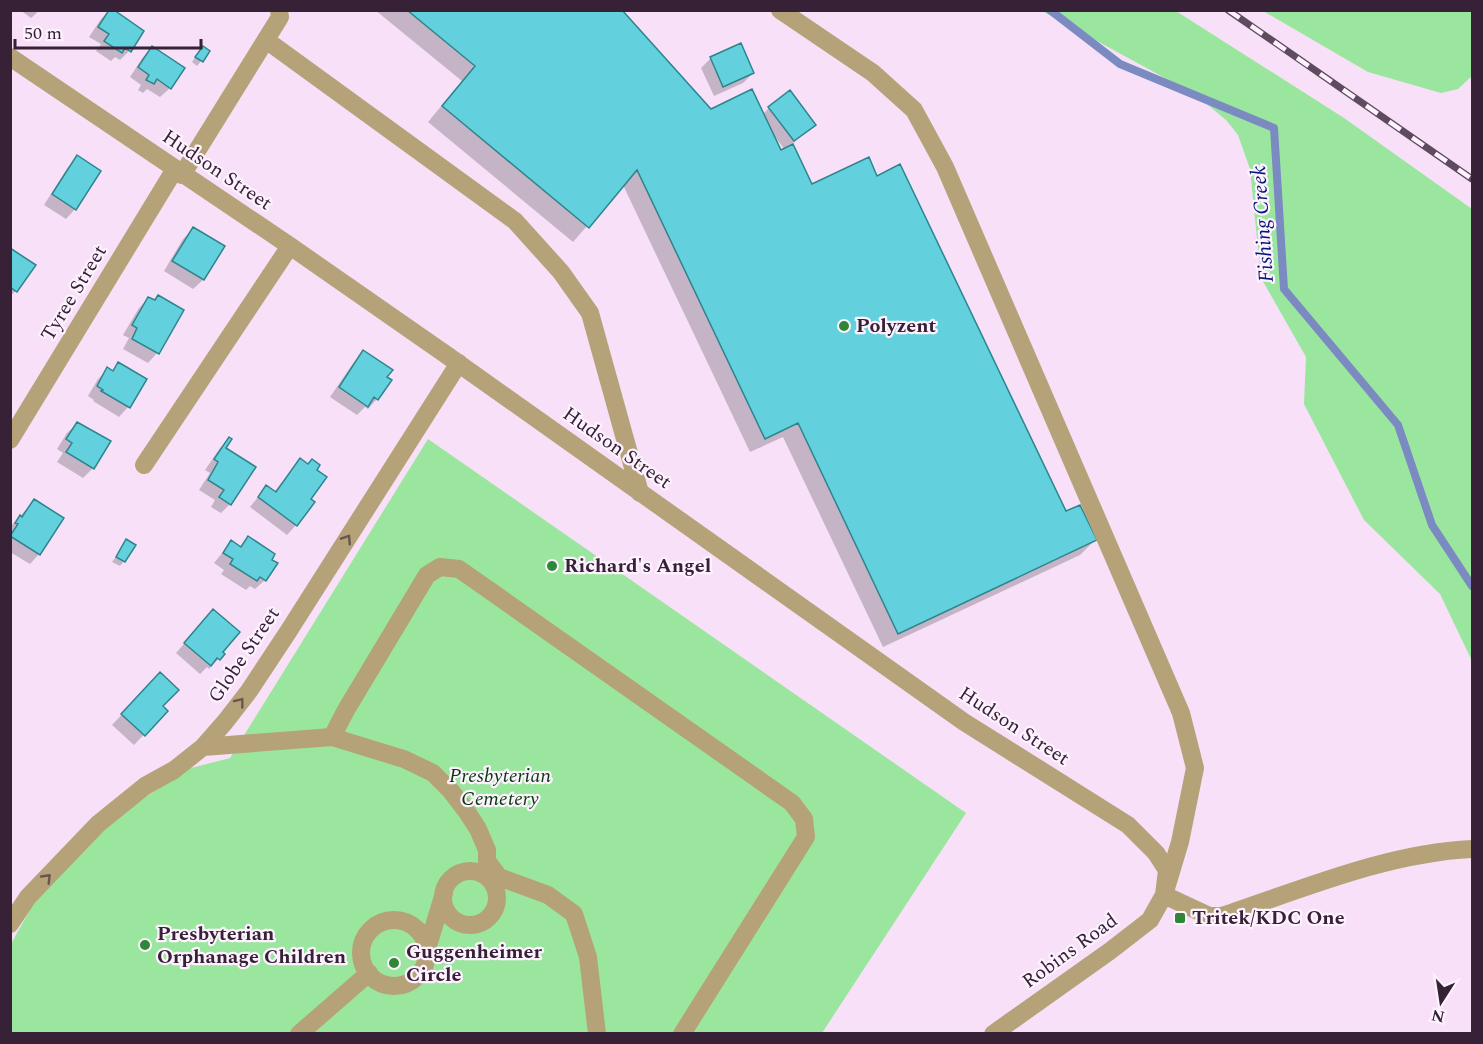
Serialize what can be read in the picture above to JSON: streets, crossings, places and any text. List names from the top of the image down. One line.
{"streets":{"street":["Hudson Street","Tyree Street","Globe Street","Robins Road"]},"crossings":[["Hudson Street","Tyree Street"],["Hudson Street","Globe Street"],["Hudson Street","Robins Road"]],"one_way":["Globe Street"],"water":["Fishing Creek"],"parks":["Presbyterian Cemetery"],"places":{"other":["Polyzent","Richard's Angel","Presbyterian Orphanage Children","Guggenheimer Circle"],"transit":["Tritek/KDC One"]},"scale_bar":"50 m","north":"bottom"}
